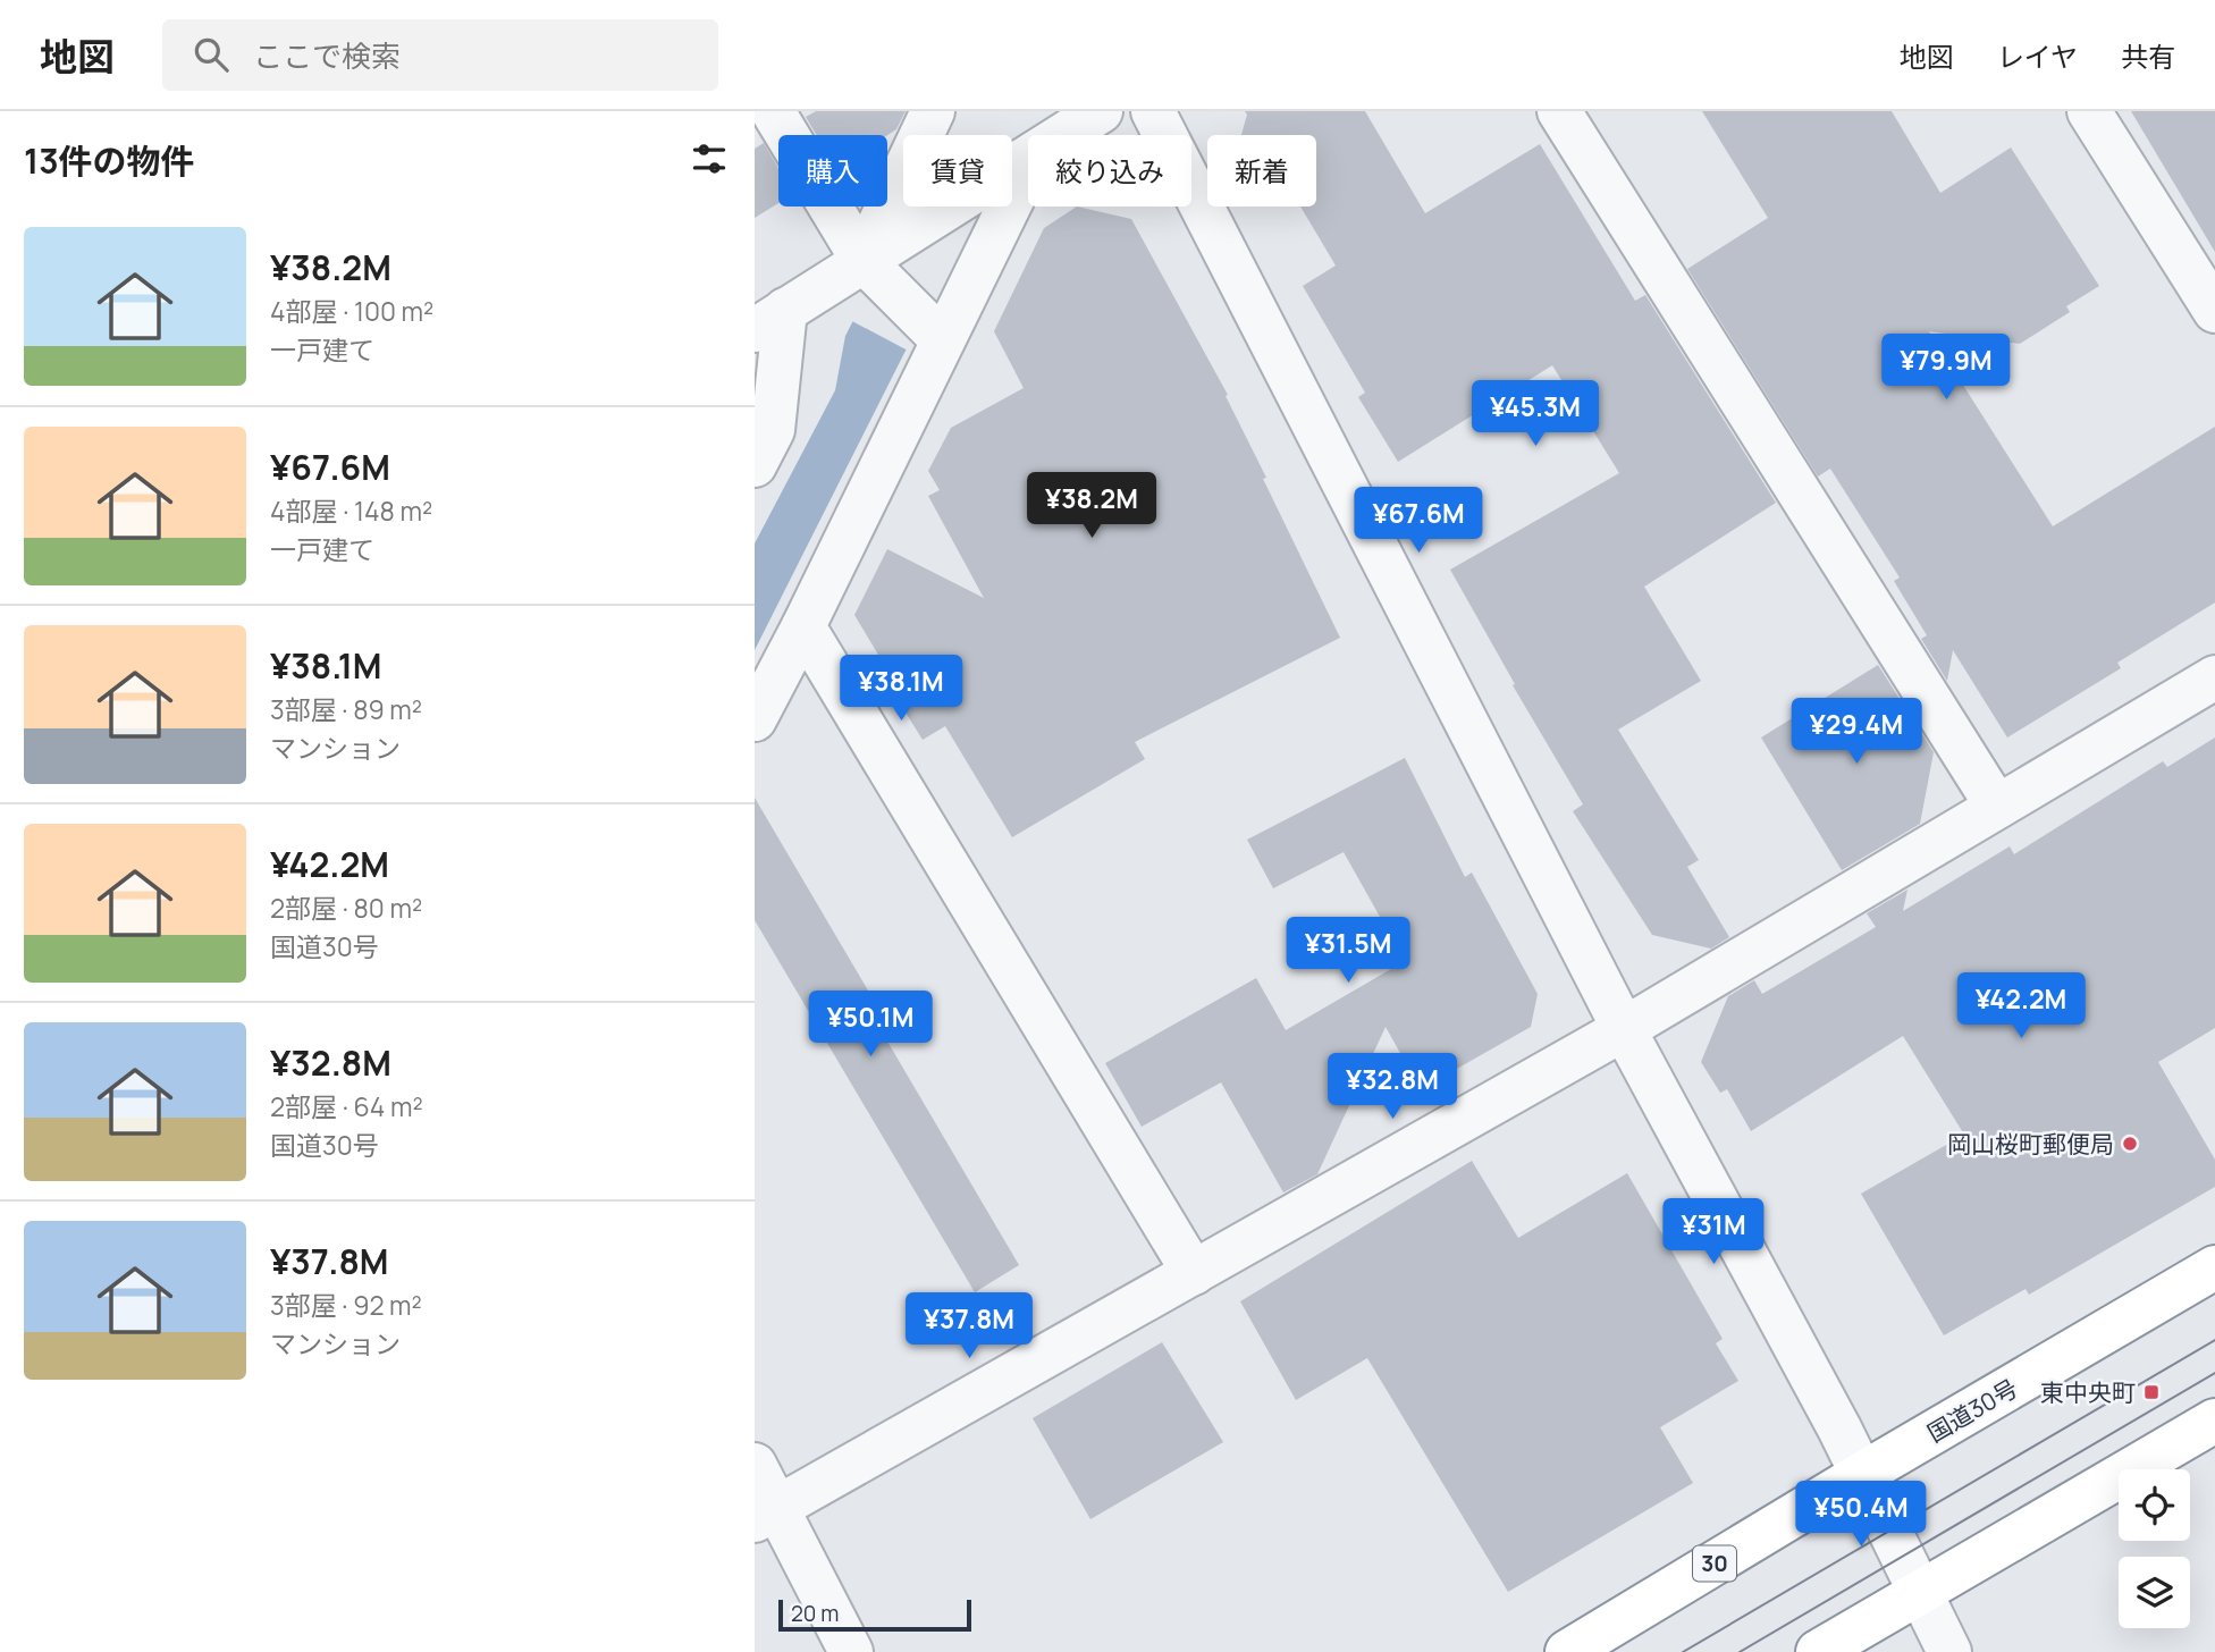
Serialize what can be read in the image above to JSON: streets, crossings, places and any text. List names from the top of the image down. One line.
{"streets":{"highway":["国道30号","30"]},"places":{"other":["岡山桜町郵便局"],"transit":["東中央町"]},"scale_bar":"20 m","page":{"header":"地図","search":"ここで検索","nav":["地図","レイヤ","共有"],"heading":"13件の物件","chip":["購入","賃貸","絞り込み","新着"],"list":[{"name":"¥38.2M","note":"4部屋 · 100 m² · 一戸建て"},{"name":"¥67.6M","note":"4部屋 · 148 m² · 一戸建て"},{"name":"¥38.1M","note":"3部屋 · 89 m² · マンション"},{"name":"¥42.2M","note":"2部屋 · 80 m² · 国道30号"},{"name":"¥32.8M","note":"2部屋 · 64 m² · 国道30号"},{"name":"¥37.8M","note":"3部屋 · 92 m² · マンション"}],"price":["¥79.9M","¥45.3M","¥38.2M","¥67.6M","¥38.1M","¥29.4M","¥31.5M","¥42.2M","¥50.1M","¥32.8M","¥31M","¥37.8M","¥50.4M"],"scale":"20 m"}}
